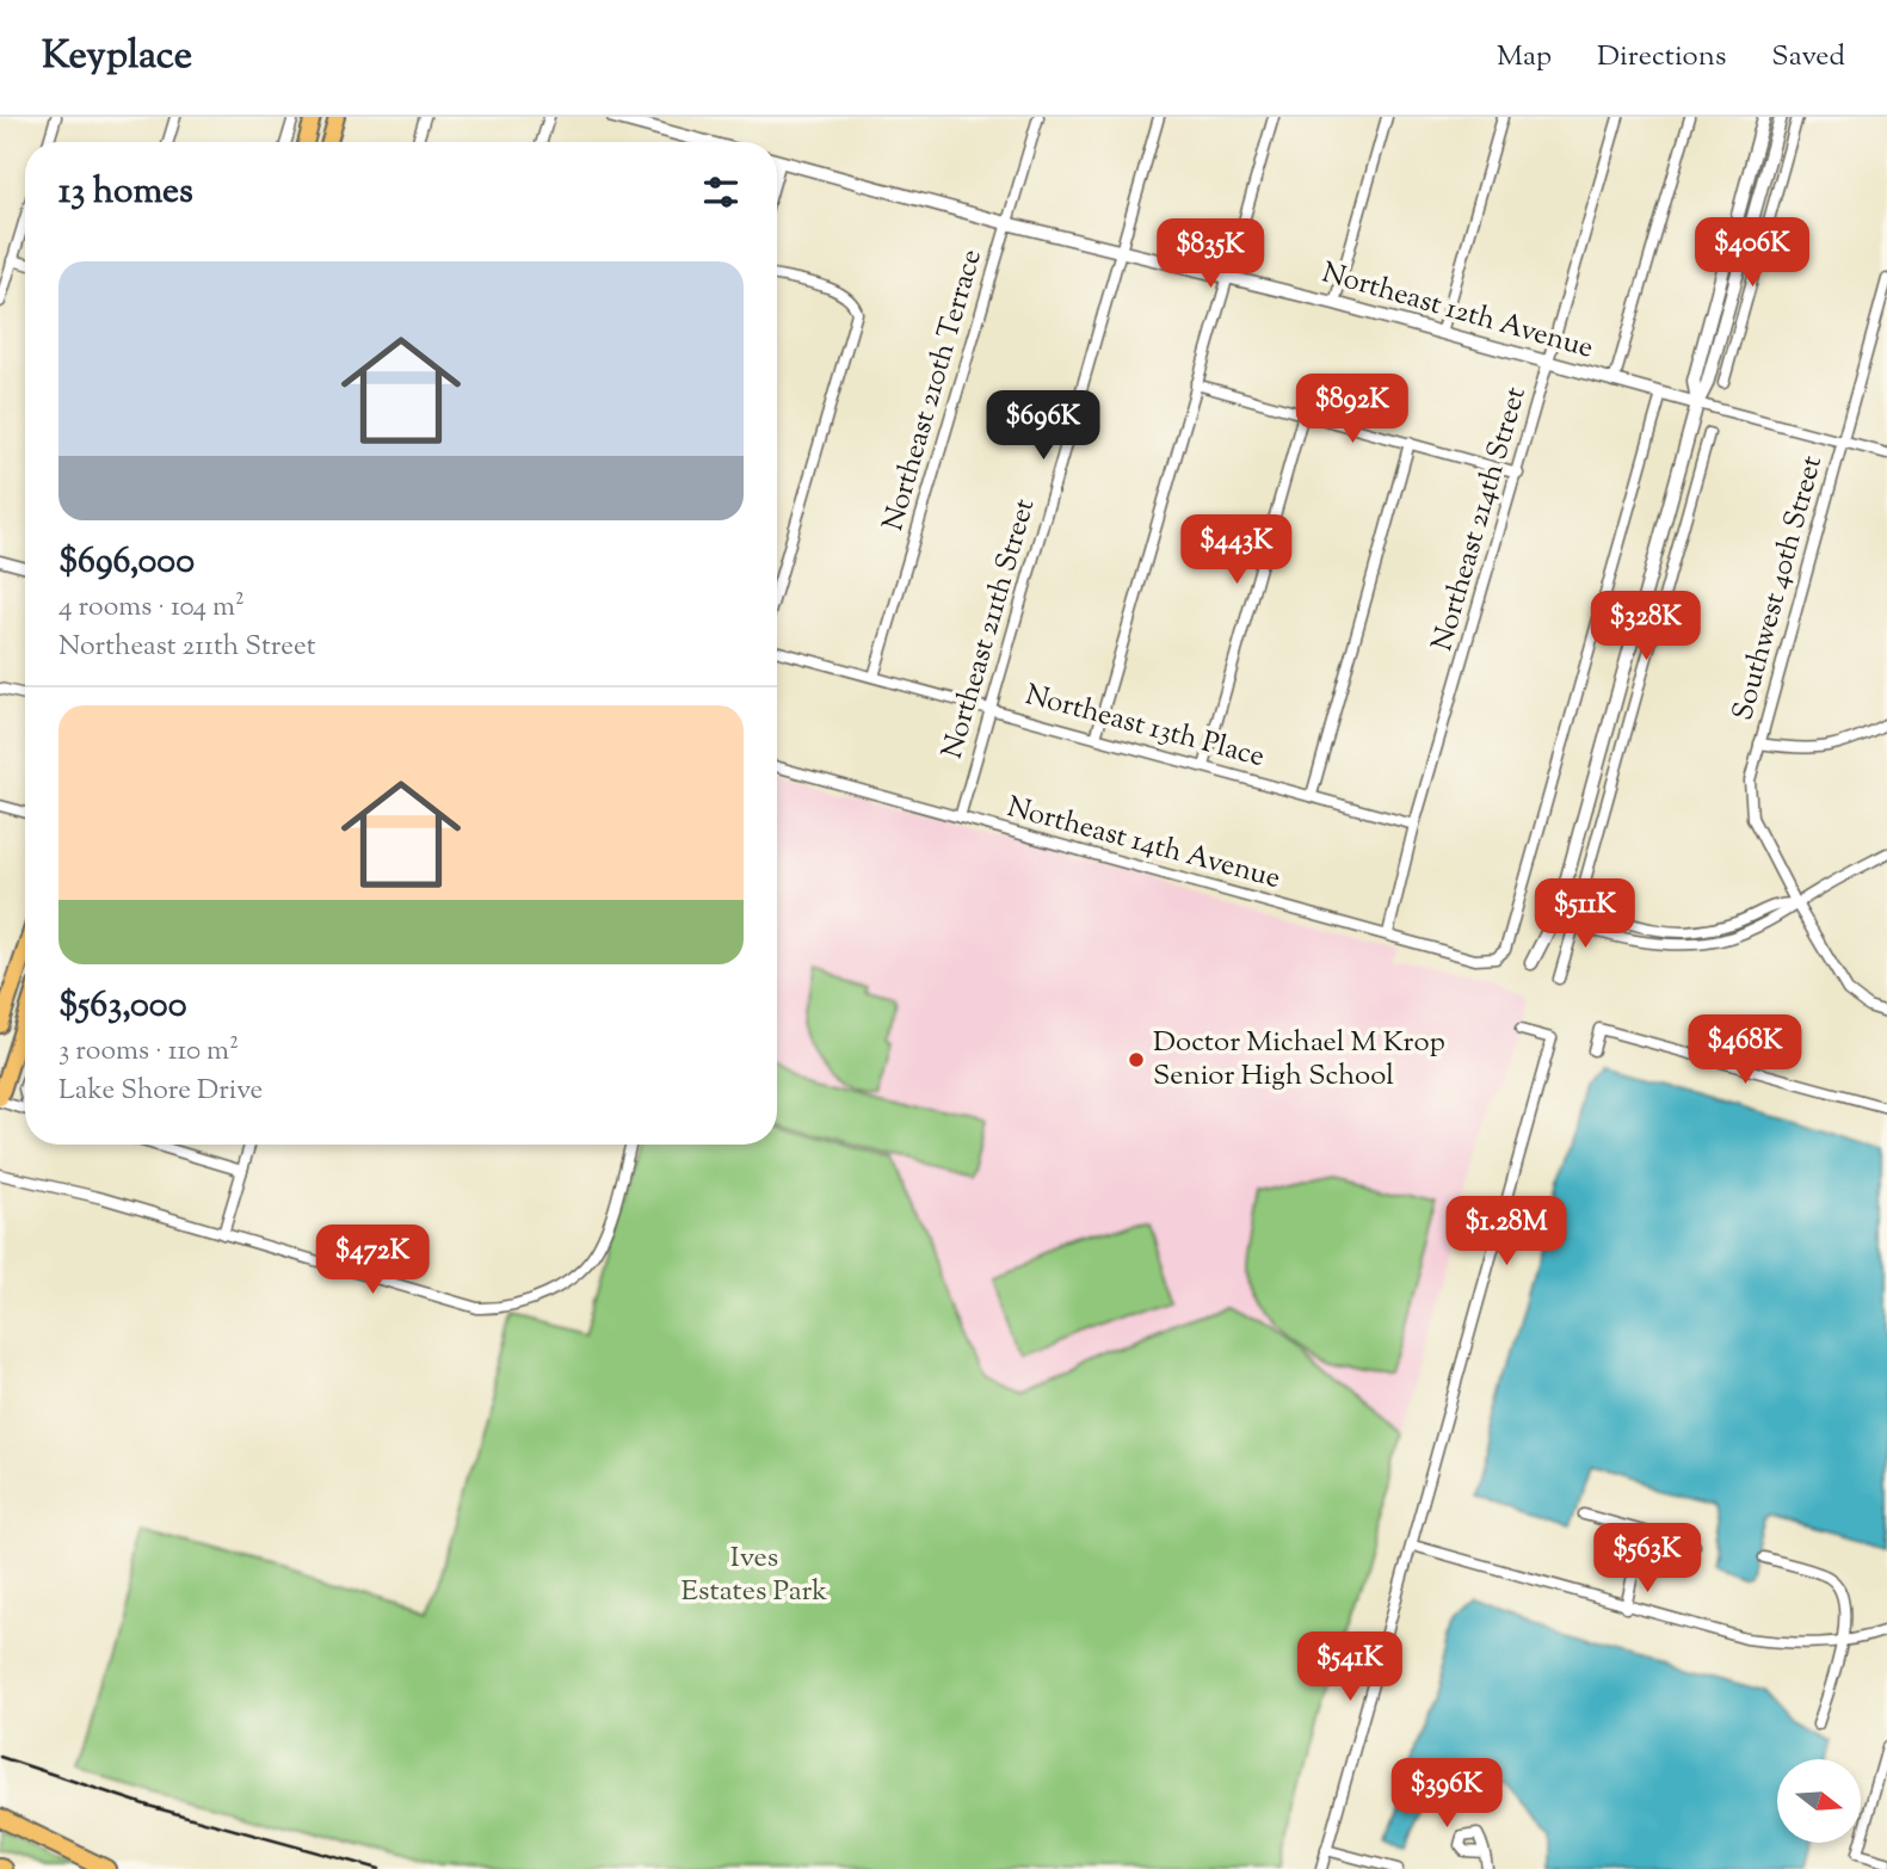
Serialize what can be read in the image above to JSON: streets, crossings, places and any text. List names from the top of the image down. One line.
{"streets":{"street":["Northeast 12th Avenue","Northeast 210th Terrace","Northeast 214th Street","Southwest 40th Street","Northeast 211th Street","Northeast 13th Place","Northeast 14th Avenue"]},"crossings":[["Northeast 12th Avenue","Northeast 210th Terrace"],["Northeast 12th Avenue","Northeast 214th Street"],["Northeast 12th Avenue","Northeast 211th Street"],["Northeast 12th Avenue","Northeast 14th Avenue"],["Northeast 210th Terrace","Northeast 13th Place"],["Northeast 214th Street","Northeast 13th Place"],["Northeast 214th Street","Northeast 14th Avenue"],["Northeast 211th Street","Northeast 13th Place"],["Northeast 211th Street","Northeast 14th Avenue"]],"parks":["Ives Estates Park"],"places":["Doctor Michael M Krop Senior High School"],"north":"right","page":{"header":"Keyplace","nav":["Map","Directions","Saved"],"heading":"13 homes","price":["$406K","$835K","$892K","$696K","$443K","$328K","$511K","$468K","$1.28M","$472K","$563K","$541K","$396K"],"list":[{"name":"$696,000","note":"4 rooms · 104 m² · Northeast 211th Street"},{"name":"$563,000","note":"3 rooms · 110 m² · Lake Shore Drive"}]}}
